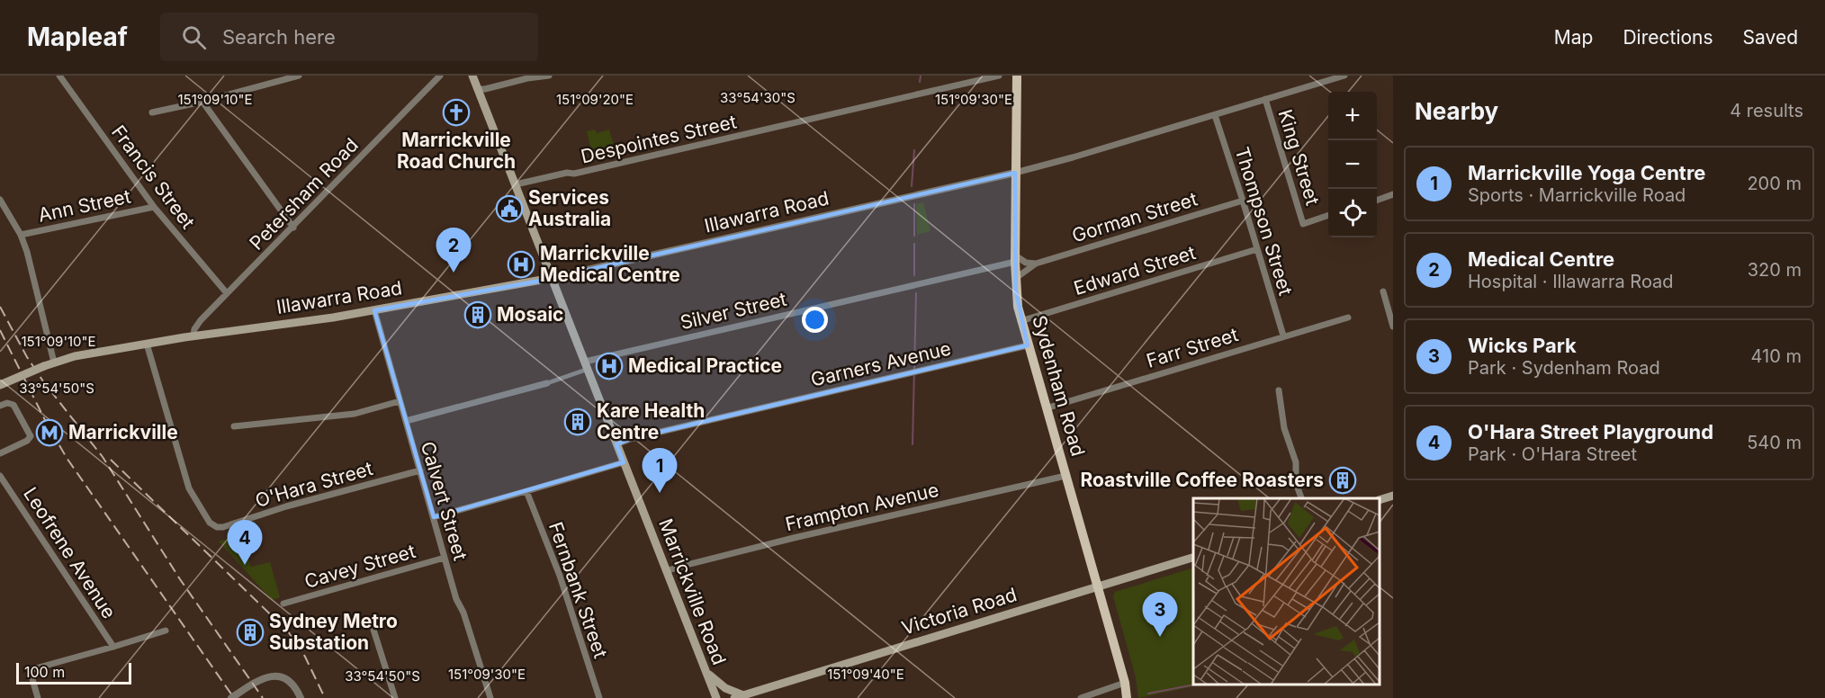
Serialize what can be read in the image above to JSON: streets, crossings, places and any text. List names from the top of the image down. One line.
{"streets":{"main road":["Illawarra Road","Sydenham Road","Marrickville Road","Victoria Road"],"street":["Despointes Street","King Street","Francis Street","Petersham Road","Ann Street","Gorman Street","Thompson Street","Edward Street","Silver Street","Farr Street","Garners Avenue","O'Hara Street","Calvert Street","Frampton Avenue","Leofrene Avenue","Cavey Street","Fernbank Street"]},"crossings":[["Despointes Street","Marrickville Road"],["King Street","Illawarra Road"],["Francis Street","Petersham Road"],["Francis Street","Ann Street"],["Petersham Road","Illawarra Road"],["Illawarra Road","Thompson Street"],["Illawarra Road","Sydenham Road"],["Illawarra Road","O'Hara Street"],["Illawarra Road","Calvert Street"],["Illawarra Road","Marrickville Road"],["Gorman Street","Thompson Street"],["Gorman Street","Sydenham Road"],["Thompson Street","Edward Street"],["Thompson Street","Farr Street"],["Edward Street","Sydenham Road"],["Silver Street","Sydenham Road"],["Silver Street","Marrickville Road"],["Farr Street","Sydenham Road"],["Garners Avenue","Sydenham Road"],["Garners Avenue","Marrickville Road"],["Sydenham Road","Frampton Avenue"],["Sydenham Road","Victoria Road"],["O'Hara Street","Calvert Street"],["Calvert Street","Cavey Street"],["Frampton Avenue","Marrickville Road"]],"places":{"church":["Marrickville Road Church"],"public building":["Services Australia"],"hospital":["Marrickville Medical Centre","Medical Practice"],"building":["Mosaic","Kare Health Centre","Roastville Coffee Roasters","Sydney Metro Substation"],"metro station":["Marrickville"]},"scale_bar":"100 m","page":{"header":"Mapleaf","search":"Search here","nav":["Map","Directions","Saved"],"heading":["Nearby","4 results"],"map_buttons":["+","−"],"list":[{"mark":"1","name":"Marrickville Yoga Centre","note":"Sports · Marrickville Road","value":"200 m"},{"mark":"2","name":"Medical Centre","note":"Hospital · Illawarra Road","value":"320 m"},{"mark":"3","name":"Wicks Park","note":"Park · Sydenham Road","value":"410 m"},{"mark":"4","name":"O'Hara Street Playground","note":"Park · O'Hara Street","value":"540 m"}],"pins":["2","1","4","3"],"scale":"100 m"},"coordinates":["33°54'30\"S","151°09'10\"E","151°09'20\"E","151°09'30\"E","33°54'50\"S","151°09'40\"E"]}
